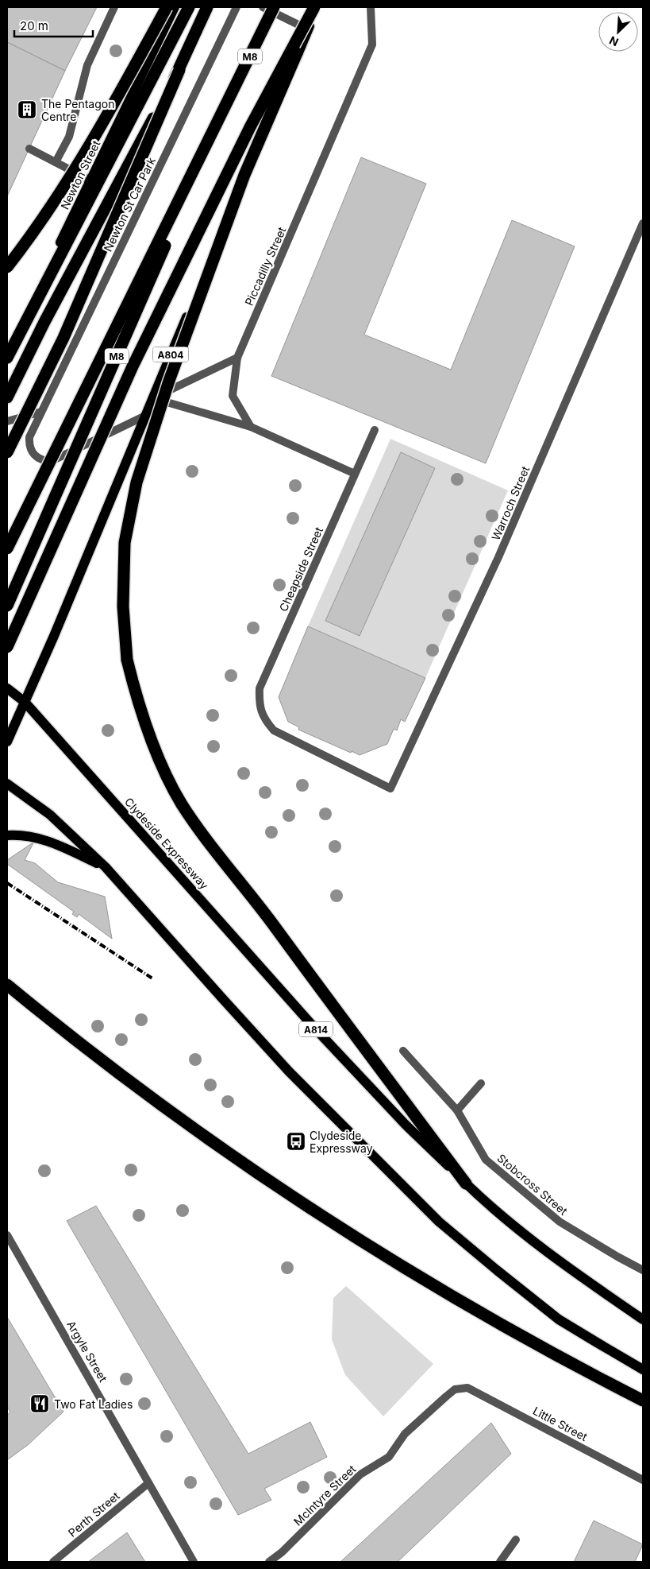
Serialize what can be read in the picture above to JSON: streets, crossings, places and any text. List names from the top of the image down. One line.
{"streets":{"highway":["M8"],"main road":["Newton Street","A804","Clydeside Expressway","A814"],"street":["Newton St Car Park","Piccadilly Street","Warroch Street","Cheapside Street","Stobcross Street","Argyle Street","Little Street","McIntyre Street","Perth Street"]},"crossings":[["Newton St Car Park","A804"],["A804","Clydeside Expressway"],["A804","A814"],["Warroch Street","Cheapside Street"],["Clydeside Expressway","A814"],["Argyle Street","Perth Street"],["Little Street","McIntyre Street"]],"places":{"building":["The Pentagon Centre"],"bus stop":["Clydeside Expressway"],"restaurant":["Two Fat Ladies"]},"scale_bar":"20 m","north":"bottom left"}
